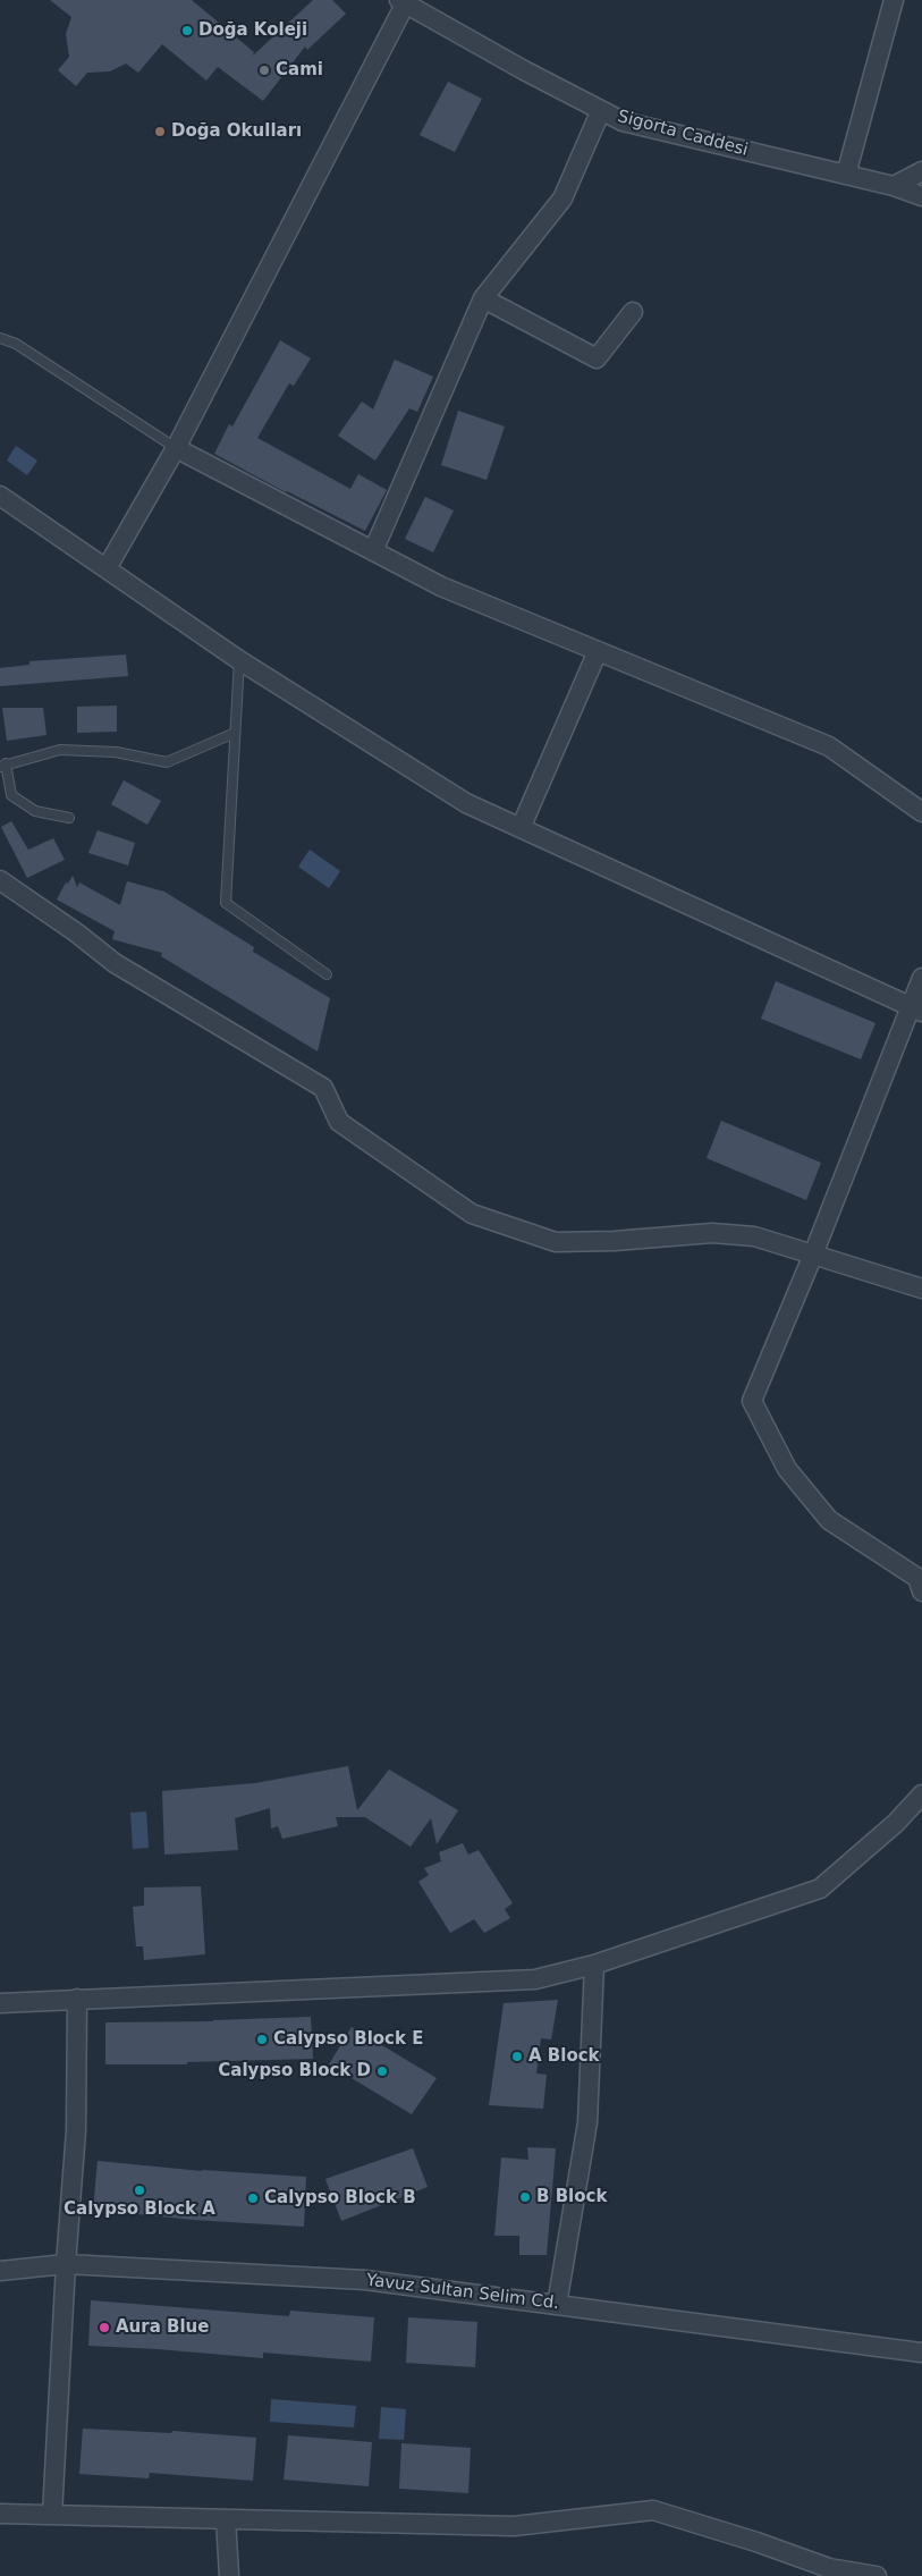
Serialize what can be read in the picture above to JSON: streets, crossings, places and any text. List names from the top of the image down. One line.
{"streets":{"street":["Sigorta Caddesi","Yavuz Sultan Selim Cd."]},"places":["Doğa Koleji","Cami","Doğa Okulları","Calypso Block E","A Block","Calypso Block D","Calypso Block A","B Block","Calypso Block B","Aura Blue"]}
